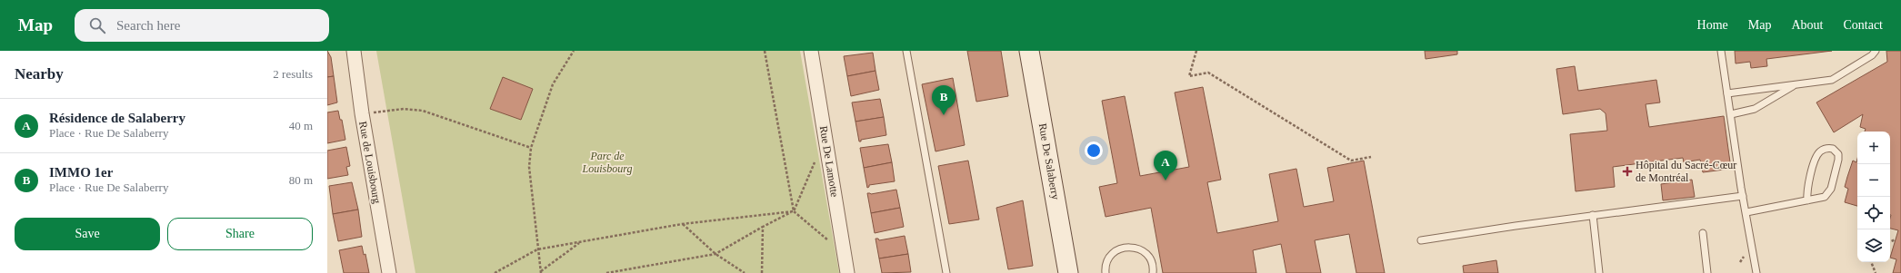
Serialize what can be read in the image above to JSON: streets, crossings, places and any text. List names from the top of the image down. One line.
{"streets":{"main road":["Rue De Salaberry"],"street":["Rue De Lamotte","Rue de Louisbourg"]},"parks":["Parc de Louisbourg"],"places":{"health":["Hôpital du Sacré-Cœur de Montréal"]},"page":{"header":"Map","search":"Search here","nav":["Home","Map","About","Contact"],"heading":["Nearby","2 results"],"pins":["B","A"],"list":[{"mark":"A","name":"Résidence de Salaberry","note":"Place · Rue De Salaberry","value":"40 m"},{"mark":"B","name":"IMMO 1er","note":"Place · Rue De Salaberry","value":"80 m"}],"map_buttons":["+","−"],"buttons":["Save","Share"]}}
